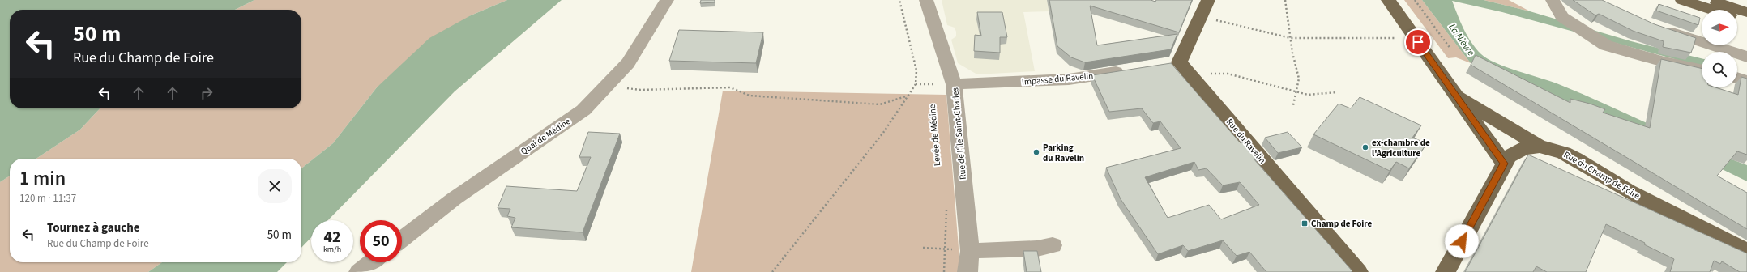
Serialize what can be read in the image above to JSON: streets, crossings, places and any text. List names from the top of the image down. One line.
{"streets":{"main road":["Rue du Ravelin","Rue du Champ de Foire"],"street":["Impasse du Ravelin","Rue de l'Île Saint-Charles","Quai de Médine"]},"crossings":[["Impasse du Ravelin","Rue de l'Île Saint-Charles"]],"water":["La Nièvre"],"places":{"other":["ex-chambre de l'Agriculture","Parking du Ravelin"],"transit":["Champ de Foire"]},"north":"right","page":{"turn":["50 m","Rue du Champ de Foire"],"heading":["1 min","120 m · 11:37"],"list":[{"name":"Tournez à gauche","note":"Rue du Champ de Foire","value":"50 m"}],"speed":"42 km/h","limit":"50"}}
